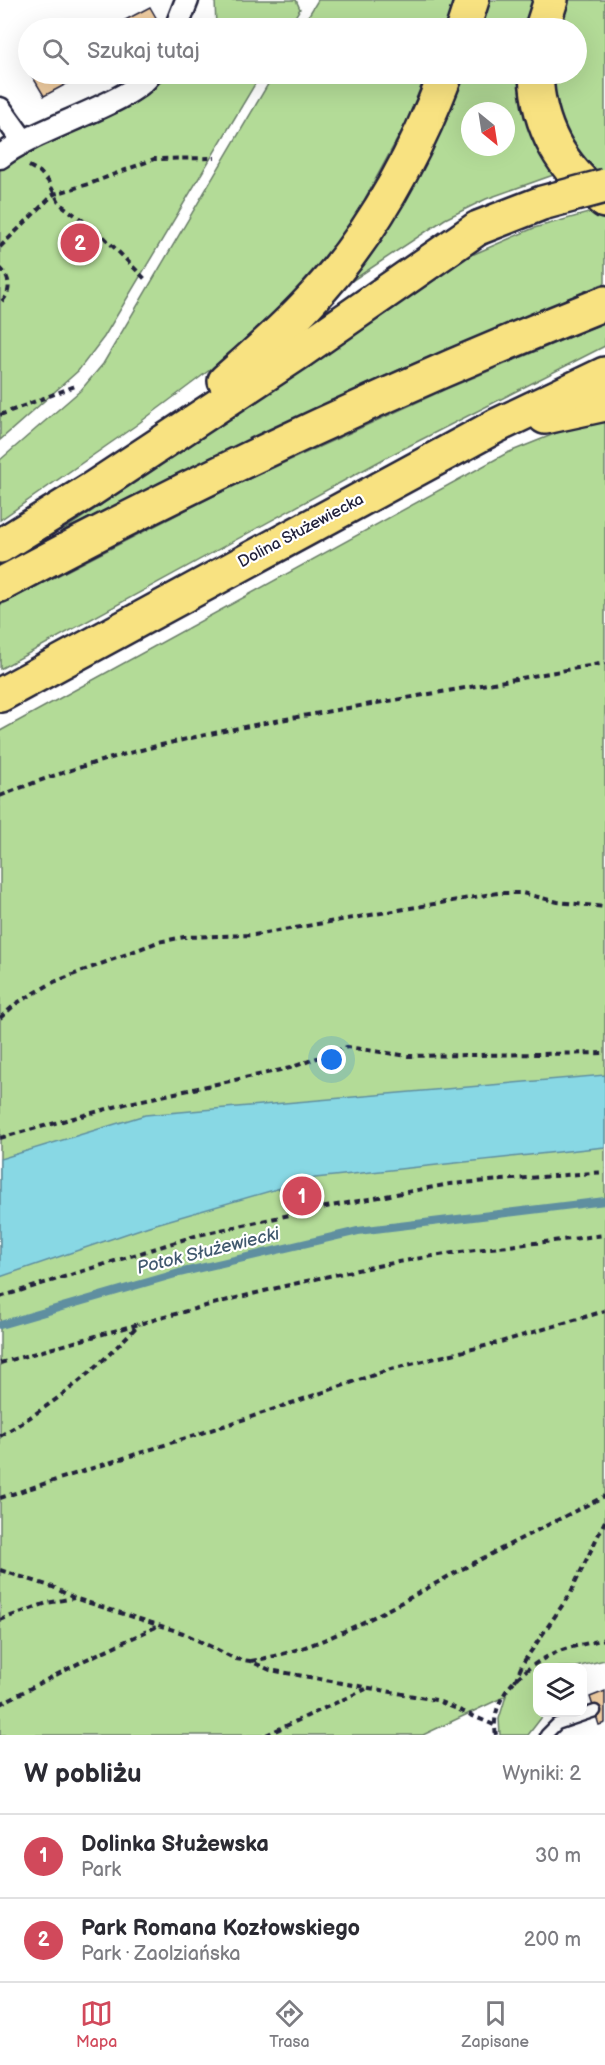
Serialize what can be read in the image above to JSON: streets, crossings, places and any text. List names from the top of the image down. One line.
{"streets":{"main road":["Dolina Służewiecka"]},"water":["Potok Służewiecki"],"north":"bottom right","page":{"search":"Szukaj tutaj","pins":["2","1"],"heading":["W pobliżu","Wyniki: 2"],"list":[{"mark":"1","name":"Dolinka Służewska","note":"Park","value":"30 m"},{"mark":"2","name":"Park Romana Kozłowskiego","note":"Park · Zaolziańska","value":"200 m"}],"nav":["Mapa","Trasa","Zapisane"]}}
